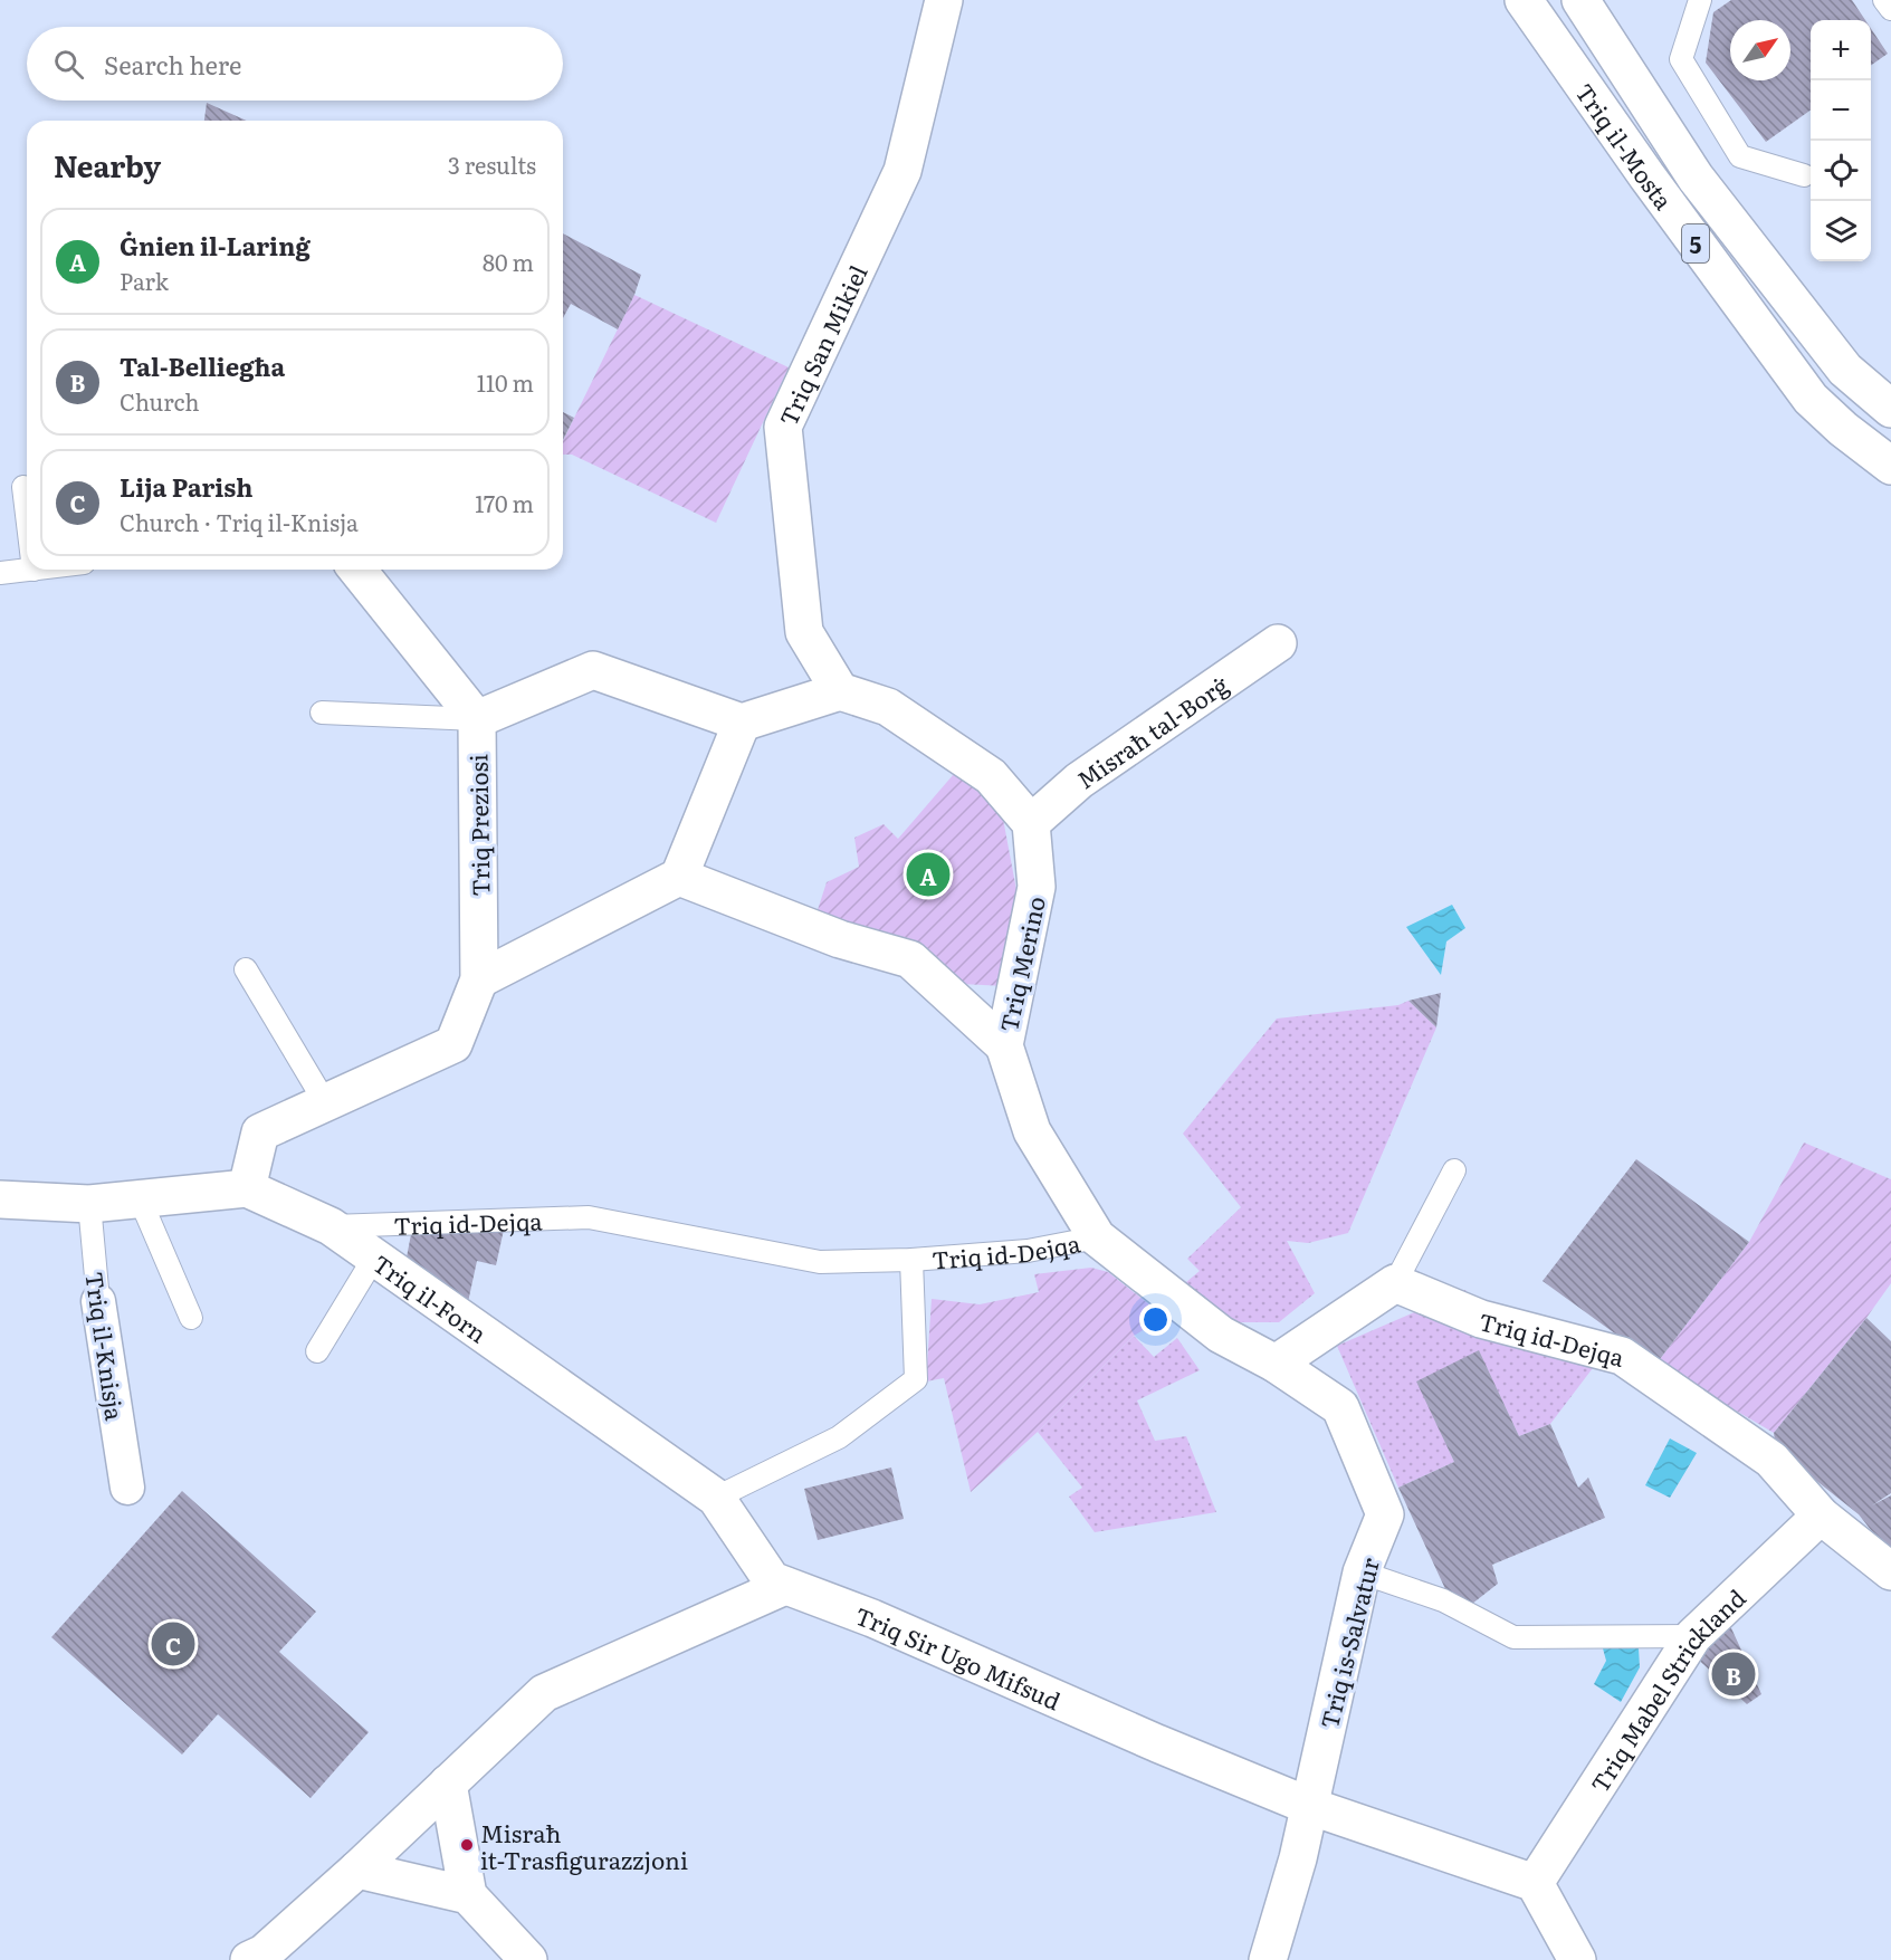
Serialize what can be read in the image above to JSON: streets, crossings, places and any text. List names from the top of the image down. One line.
{"streets":{"main road":["Triq il-Mosta","5","Triq San Mikiel","Misraħ tal-Borġ","Triq Preziosi","Triq Merino","Triq id-Dejqa","Triq il-Forn","Triq is-Salvatur","Triq Sir Ugo Mifsud","Triq Mabel Strickland"],"street":["Triq il-Knisja"]},"crossings":[["Misraħ tal-Borġ","Triq Merino"],["Triq Preziosi","Triq il-Forn"],["Triq Merino","Triq id-Dejqa"],["Triq id-Dejqa","Triq il-Forn"],["Triq id-Dejqa","Triq is-Salvatur"],["Triq id-Dejqa","Triq Mabel Strickland"],["Triq il-Forn","Triq il-Knisja"],["Triq il-Forn","Triq Sir Ugo Mifsud"],["Triq is-Salvatur","Triq Sir Ugo Mifsud"],["Triq Sir Ugo Mifsud","Triq Mabel Strickland"]],"places":["Misraħ it-Trasfigurazzjoni"],"north":"top right","page":{"map_buttons":["+","−"],"search":"Search here","heading":["Nearby","3 results"],"list":[{"mark":"A","name":"Ġnien il-Larinġ","note":"Park","value":"80 m"},{"mark":"B","name":"Tal-Belliegħa","note":"Church","value":"110 m"},{"mark":"C","name":"Lija Parish","note":"Church · Triq il-Knisja","value":"170 m"}],"pins":["A","C","B"]}}
